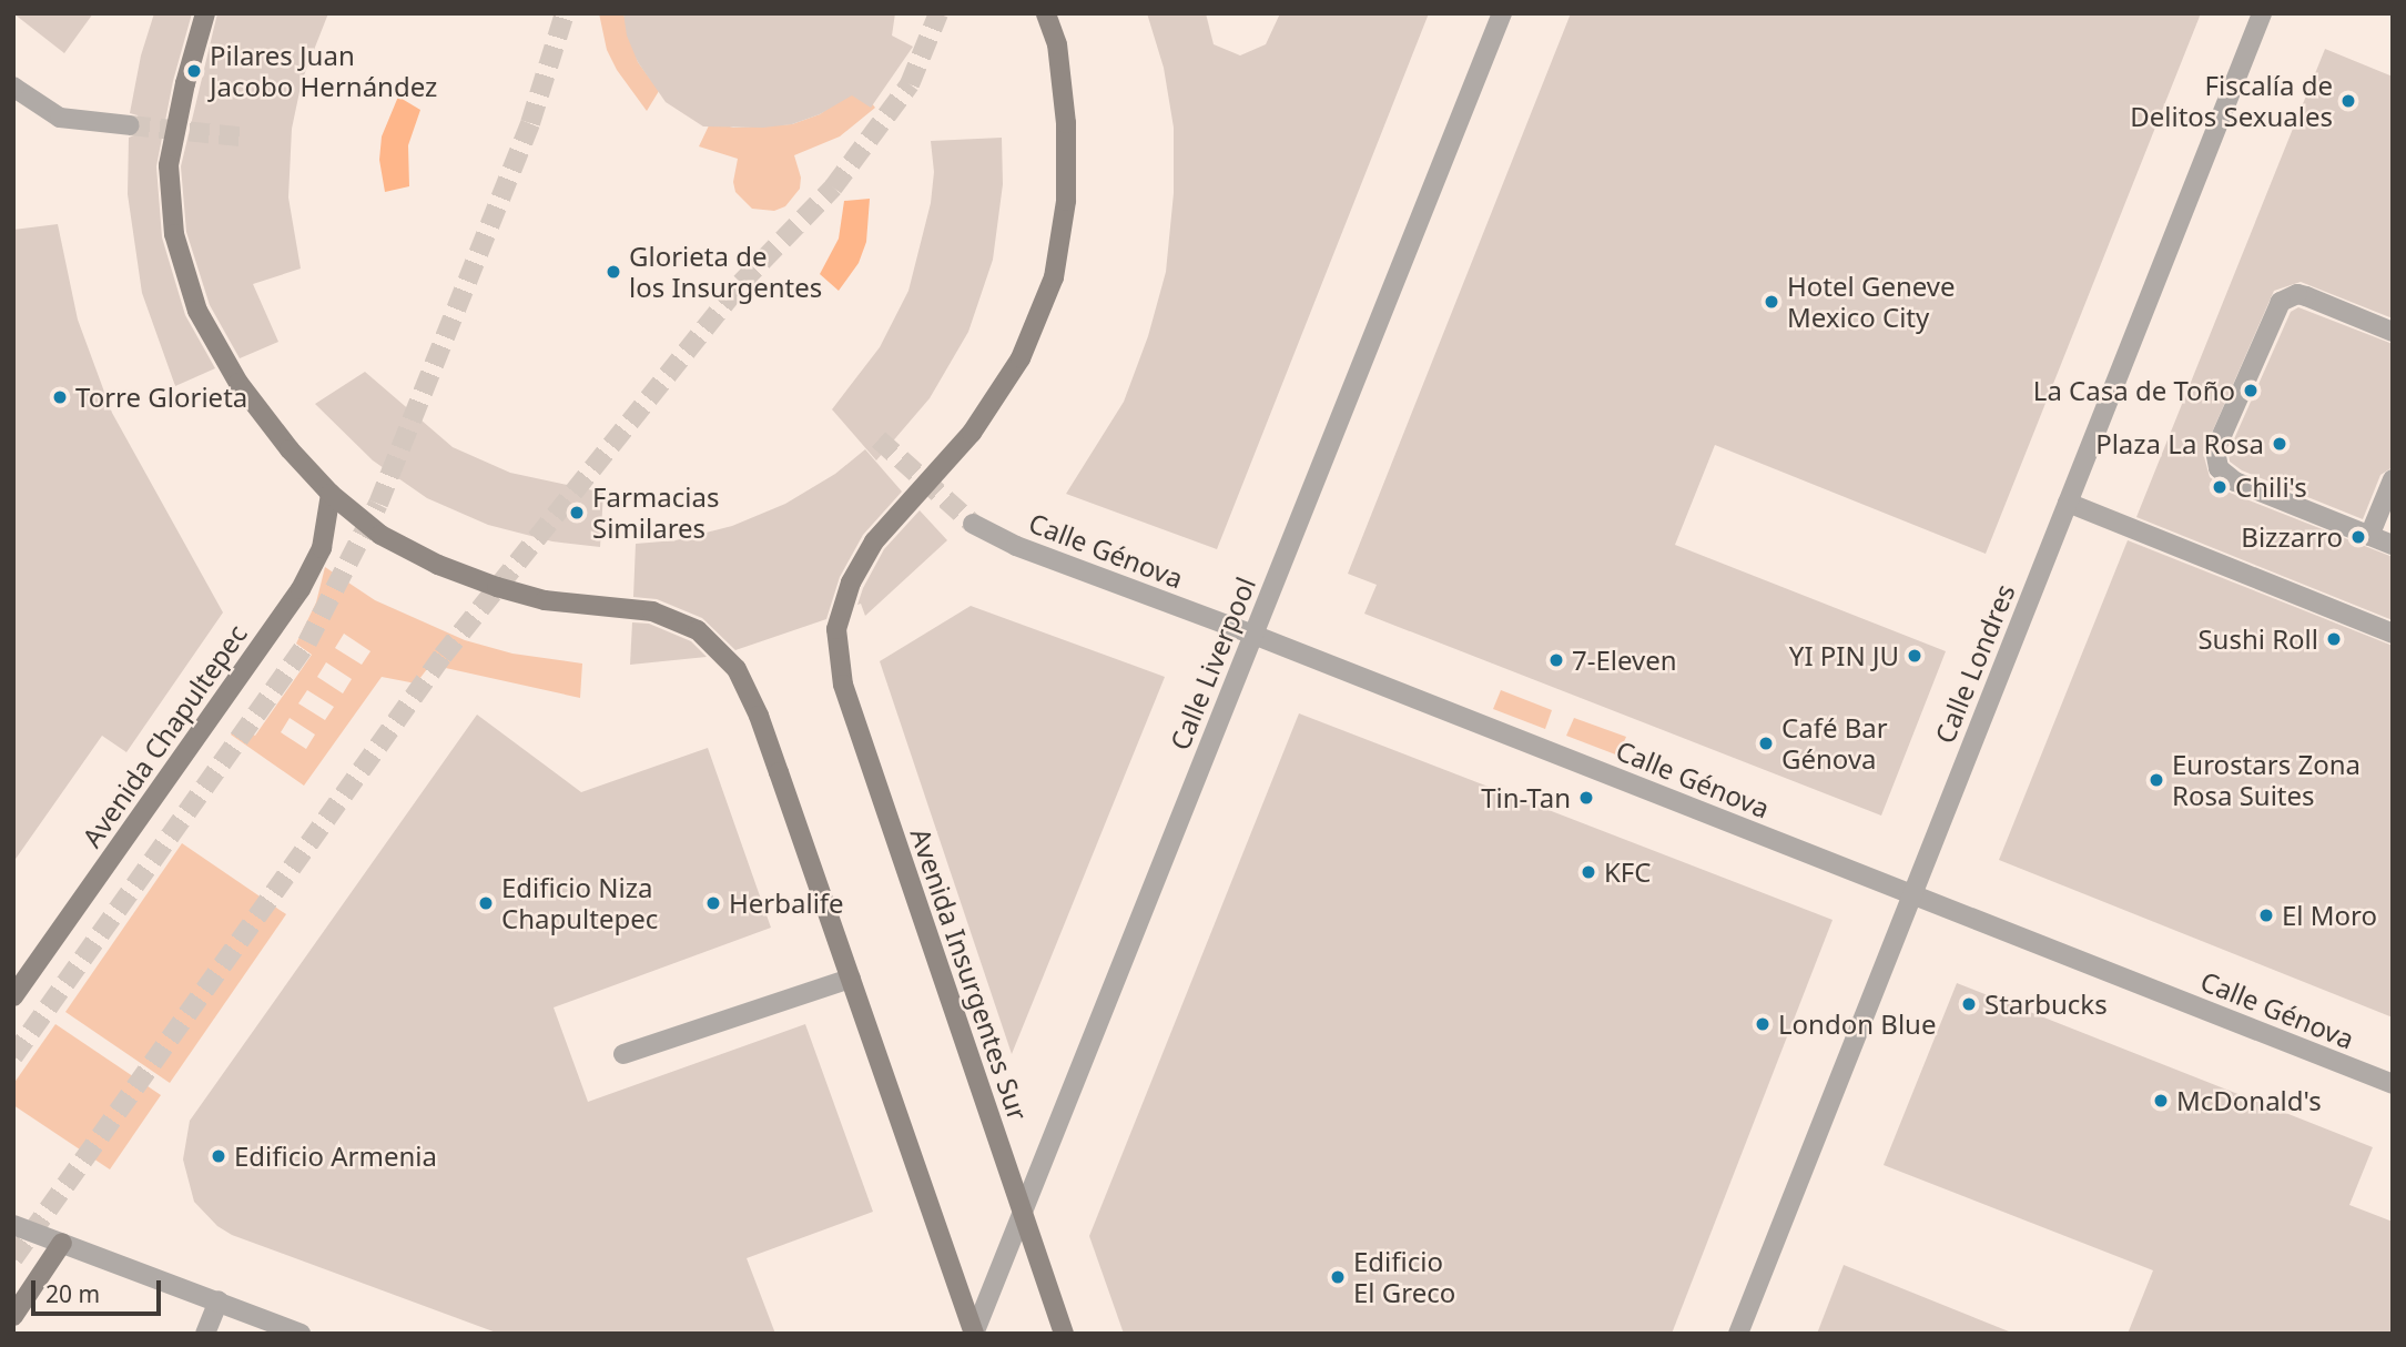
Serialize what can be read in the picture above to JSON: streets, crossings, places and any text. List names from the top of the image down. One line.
{"streets":{"main road":["Avenida Chapultepec","Avenida Insurgentes Sur"],"street":["Calle Génova","Calle Liverpool","Calle Londres"]},"crossings":[["Calle Génova","Calle Liverpool"],["Calle Génova","Calle Londres"],["Calle Liverpool","Avenida Insurgentes Sur"]],"places":["Pilares Juan Jacobo Hernández","Fiscalía de Delitos Sexuales","Glorieta de los Insurgentes","Hotel Geneve Mexico City","La Casa de Toño","Torre Glorieta","Plaza La Rosa","Chili's","Farmacias Similares","Bizzarro","Sushi Roll","YI PIN JU","7-Eleven","Café Bar Génova","Eurostars Zona Rosa Suites","Tin-Tan","KFC","Edificio Niza Chapultepec","Herbalife","El Moro","Starbucks","London Blue","McDonald's","Edificio Armenia","Edificio El Greco"],"scale_bar":"20 m"}
